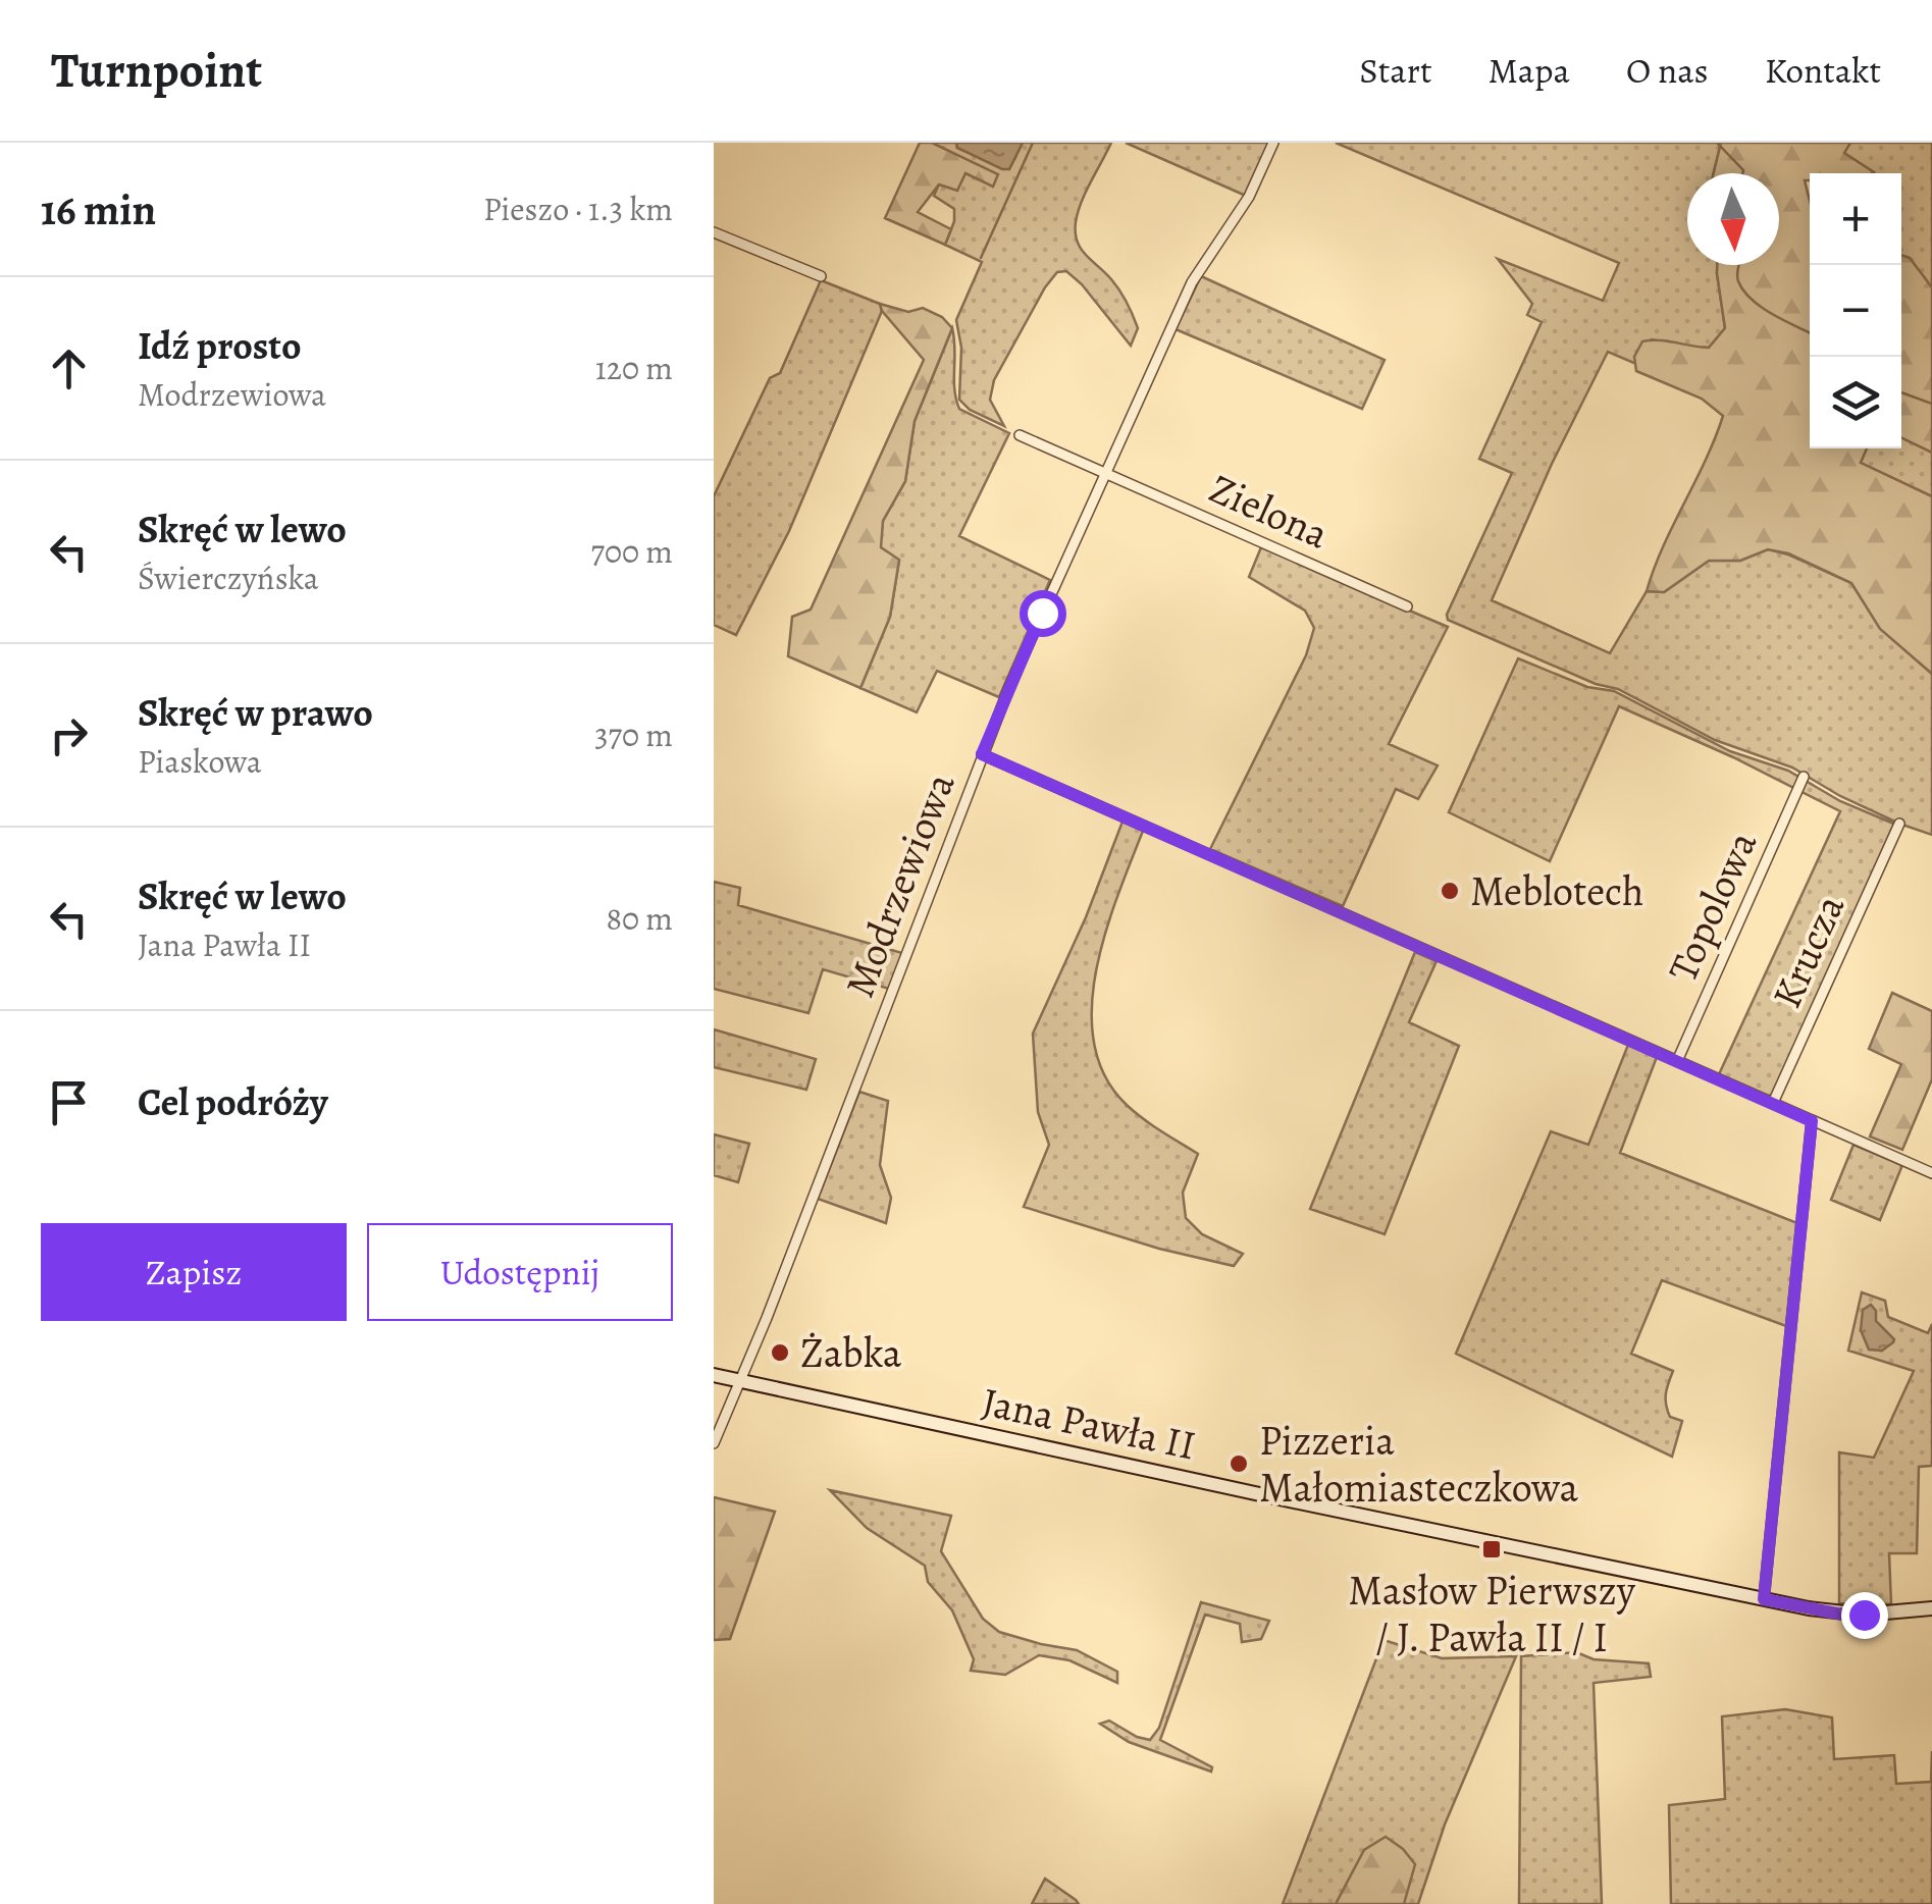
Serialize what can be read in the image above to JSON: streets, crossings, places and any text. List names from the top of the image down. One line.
{"streets":{"main road":["Jana Pawła II"],"street":["Zielona","Modrzewiowa","Topolowa","Krucza"]},"crossings":[["Zielona","Modrzewiowa"],["Modrzewiowa","Jana Pawła II"]],"places":{"other":["Meblotech","Żabka","Pizzeria Małomiasteczkowa"],"transit":["Masłow Pierwszy / J. Pawła II / I"]},"north":"bottom","page":{"header":"Turnpoint","nav":["Start","Mapa","O nas","Kontakt"],"heading":["16 min","Pieszo · 1.3 km"],"map_buttons":["+","−"],"list":[["Idź prosto","Modrzewiowa","120 m"],["Skręć w lewo","Świerczyńska","700 m"],["Skręć w prawo","Piaskowa","370 m"],["Skręć w lewo","Jana Pawła II","80 m"],"Cel podróży"],"buttons":["Zapisz","Udostępnij"]}}
